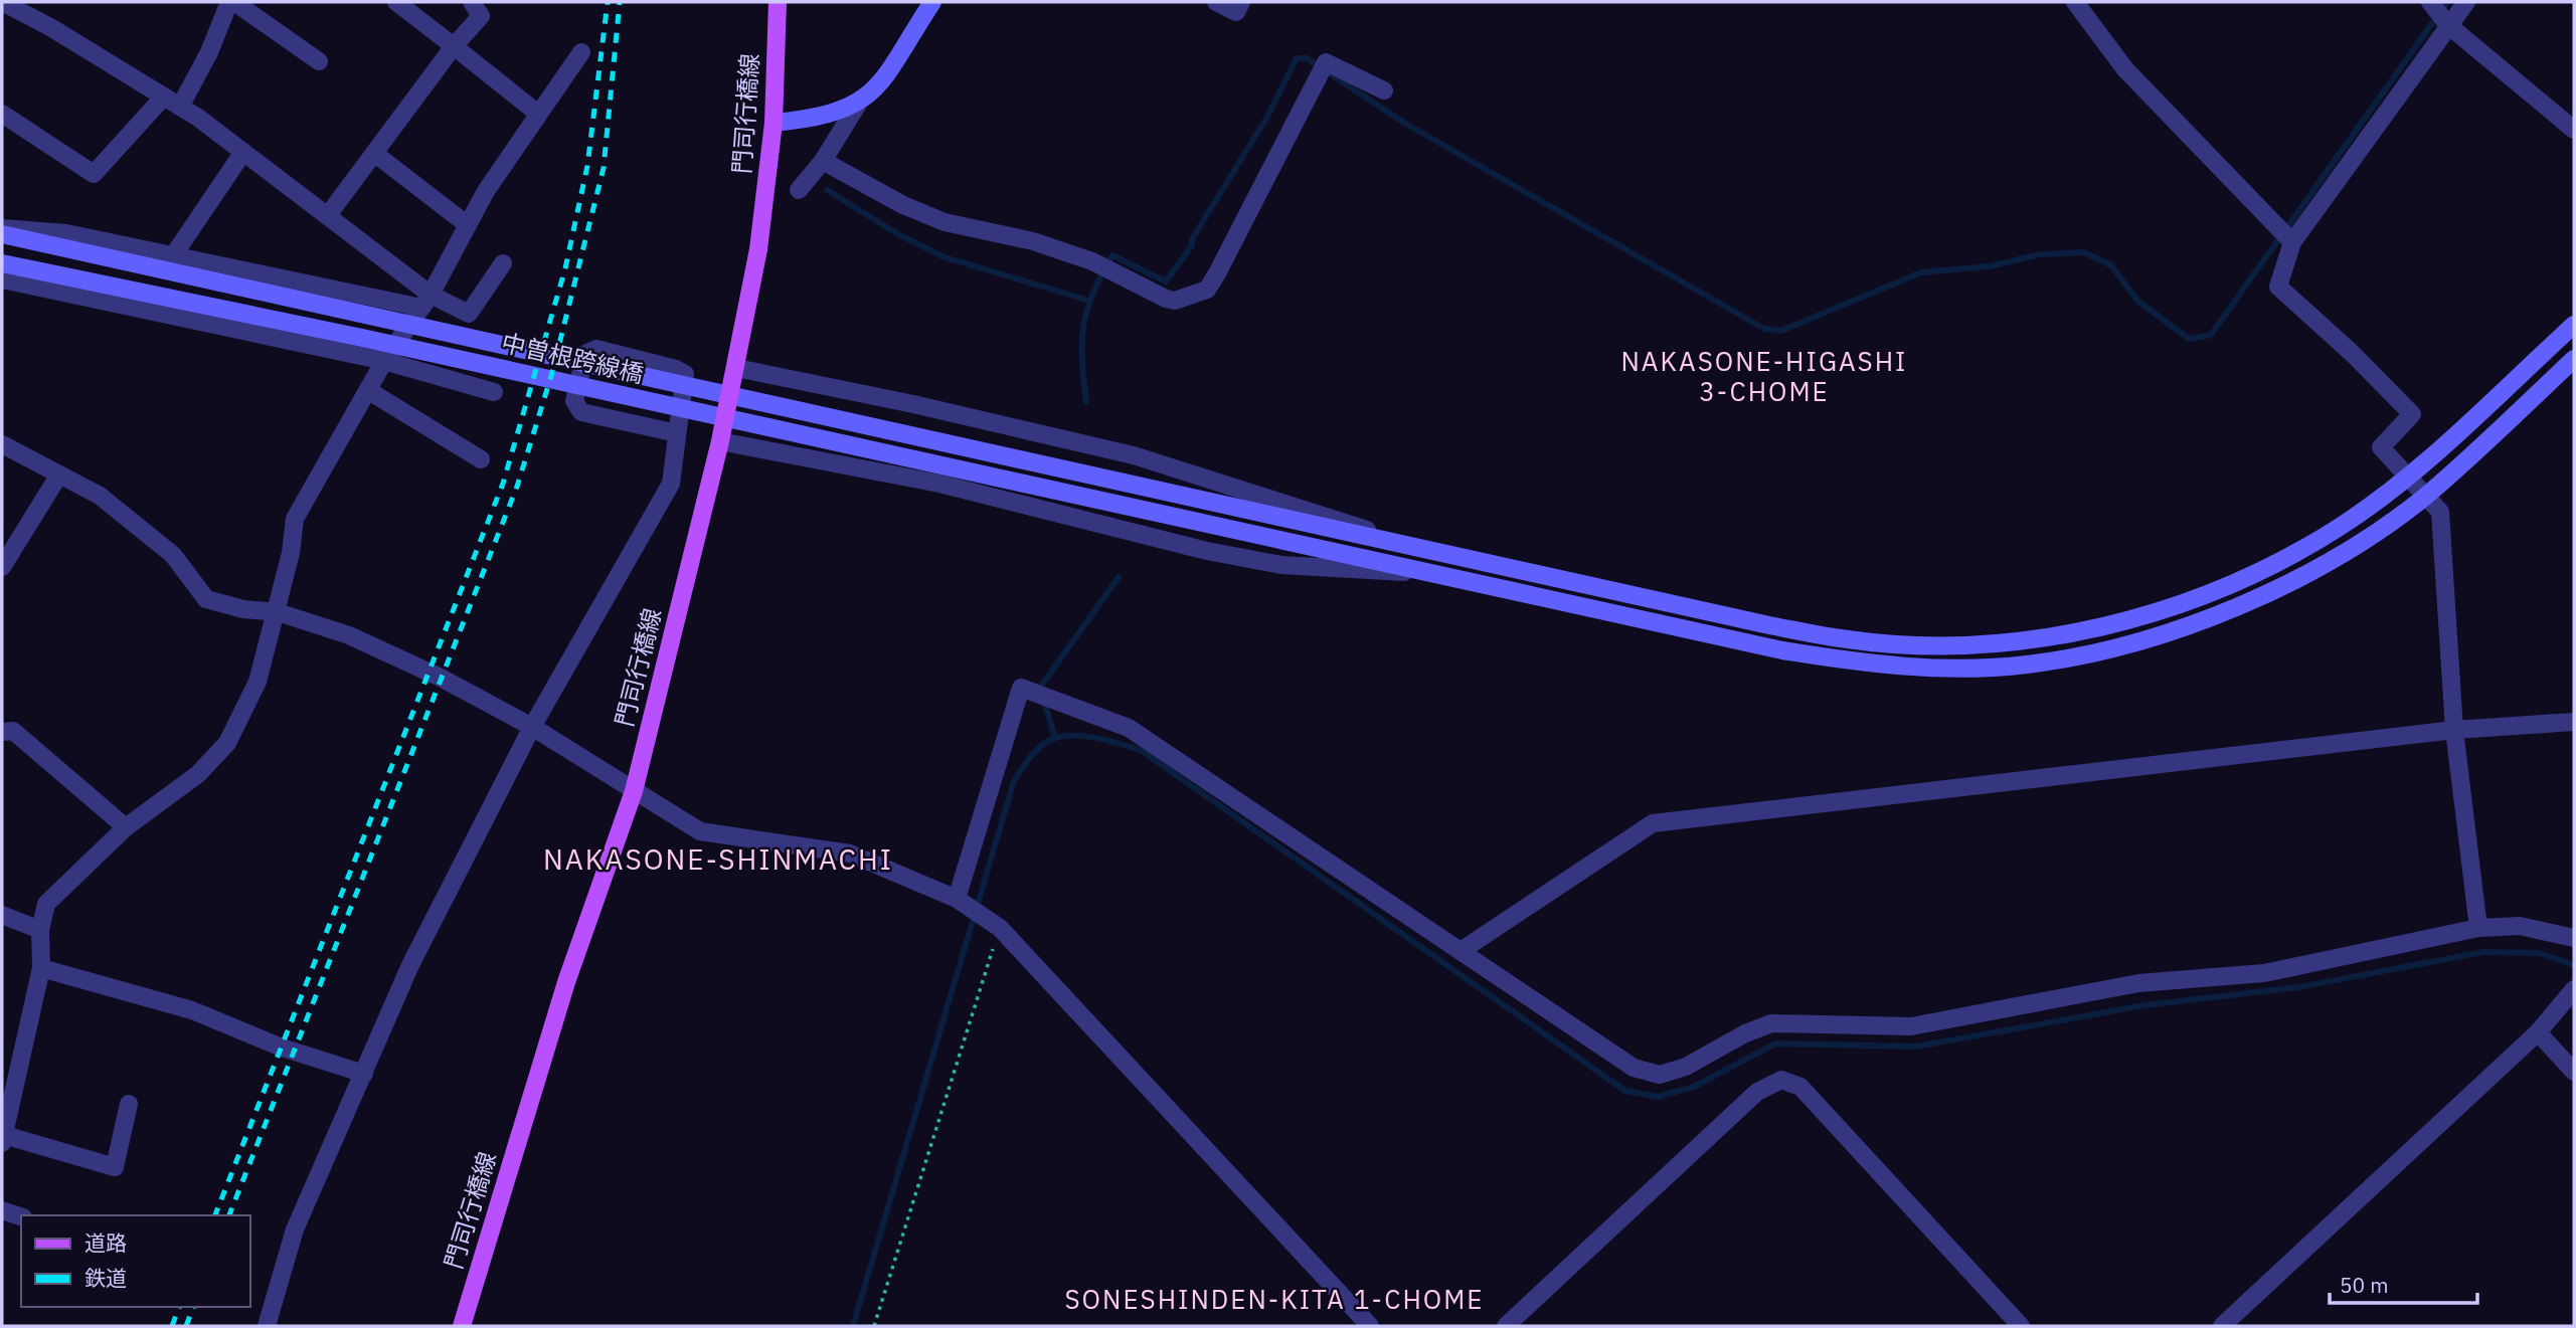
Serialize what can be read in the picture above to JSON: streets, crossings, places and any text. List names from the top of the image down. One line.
{"streets":{"main road":["門司行橋線"],"street":["中曽根跨線橋"]},"districts":["NAKASONE-HIGASHI 3-CHOME","NAKASONE-SHINMACHI","SONESHINDEN-KITA 1-CHOME"],"legend":["道路","鉄道"],"scale_bar":"50 m"}
